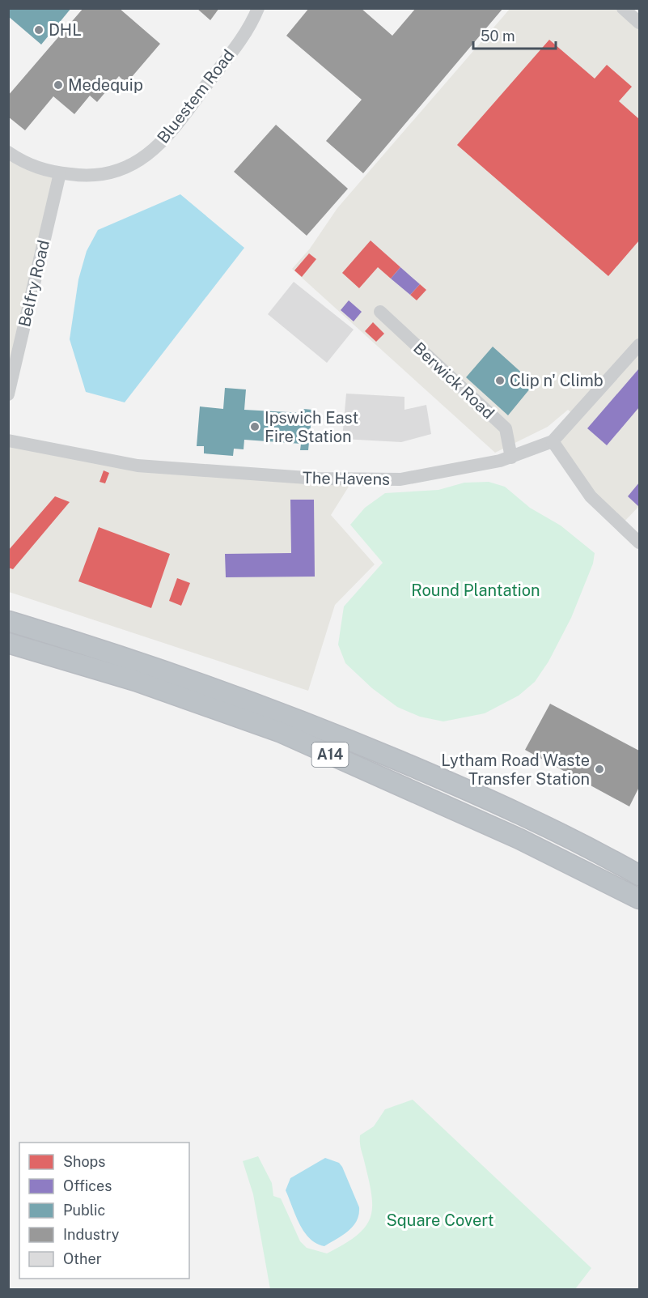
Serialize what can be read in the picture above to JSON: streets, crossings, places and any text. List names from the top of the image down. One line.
{"streets":{"highway":["A14"],"street":["Bluestem Road","Belfry Road","Berwick Road","The Havens"]},"crossings":[["Bluestem Road","Belfry Road"],["Berwick Road","The Havens"]],"parks":["Round Plantation","Square Covert"],"places":["DHL","Medequip","Clip n' Climb","Ipswich East Fire Station","Lytham Road Waste Transfer Station"],"legend":["Shops","Offices","Public","Industry","Other"],"scale_bar":"50 m"}
